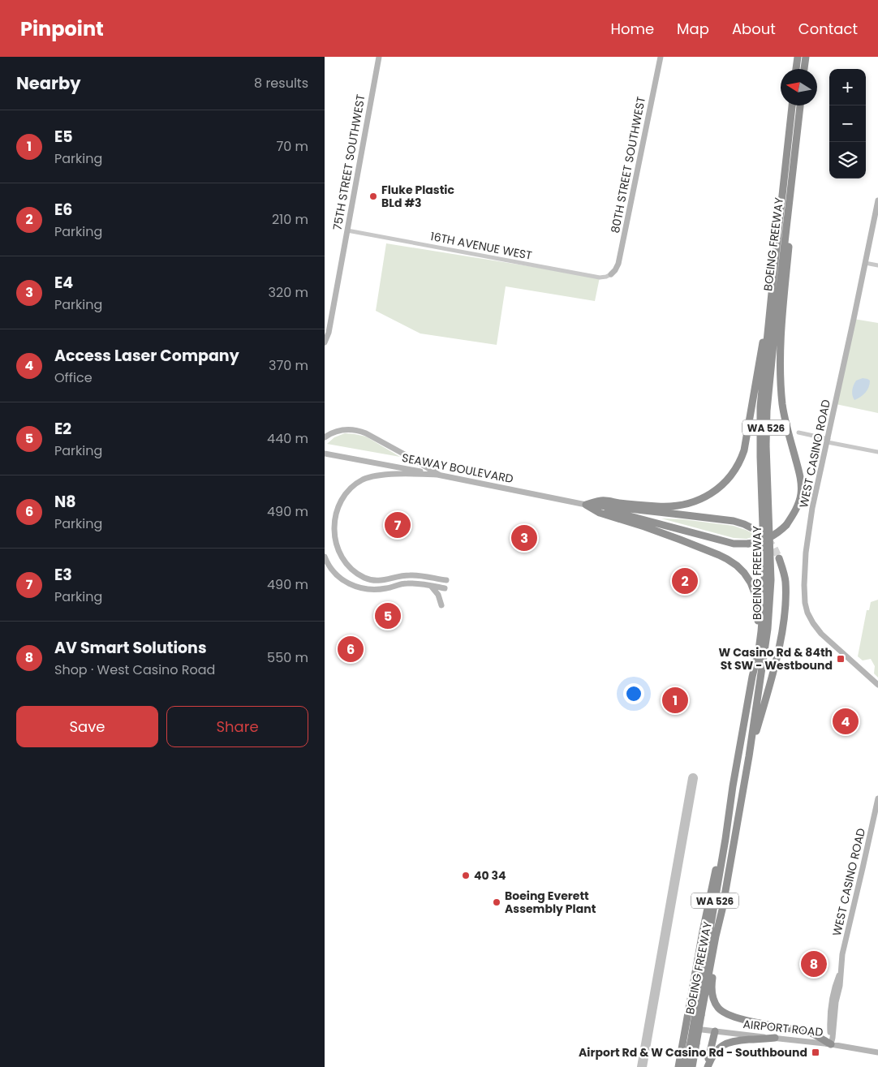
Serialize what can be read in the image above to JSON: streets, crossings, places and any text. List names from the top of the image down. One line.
{"streets":{"highway":["BOEING FREEWAY","WA 526"],"street":["75TH STREET SOUTHWEST","80TH STREET SOUTHWEST","16TH AVENUE WEST","WEST CASINO ROAD","SEAWAY BOULEVARD","AIRPORT ROAD"]},"crossings":[["75TH STREET SOUTHWEST","16TH AVENUE WEST"],["80TH STREET SOUTHWEST","16TH AVENUE WEST"],["WEST CASINO ROAD","AIRPORT ROAD"]],"places":{"other":["Fluke Plastic BLd #3","40 34","Boeing Everett Assembly Plant"],"transit":["W Casino Rd & 84th St SW - Westbound","Airport Rd & W Casino Rd - Southbound"]},"north":"left","page":{"header":"Pinpoint","nav":["Home","Map","About","Contact"],"heading":["Nearby","8 results"],"map_buttons":["+","−"],"list":[{"mark":"1","name":"E5","note":"Parking","value":"70 m"},{"mark":"2","name":"E6","note":"Parking","value":"210 m"},{"mark":"3","name":"E4","note":"Parking","value":"320 m"},{"mark":"4","name":"Access Laser Company","note":"Office","value":"370 m"},{"mark":"5","name":"E2","note":"Parking","value":"440 m"},{"mark":"6","name":"N8","note":"Parking","value":"490 m"},{"mark":"7","name":"E3","note":"Parking","value":"490 m"},{"mark":"8","name":"AV Smart Solutions","note":"Shop · West Casino Road","value":"550 m"}],"pins":["7","3","2","5","6","1","4","8"],"buttons":["Save","Share"]}}
